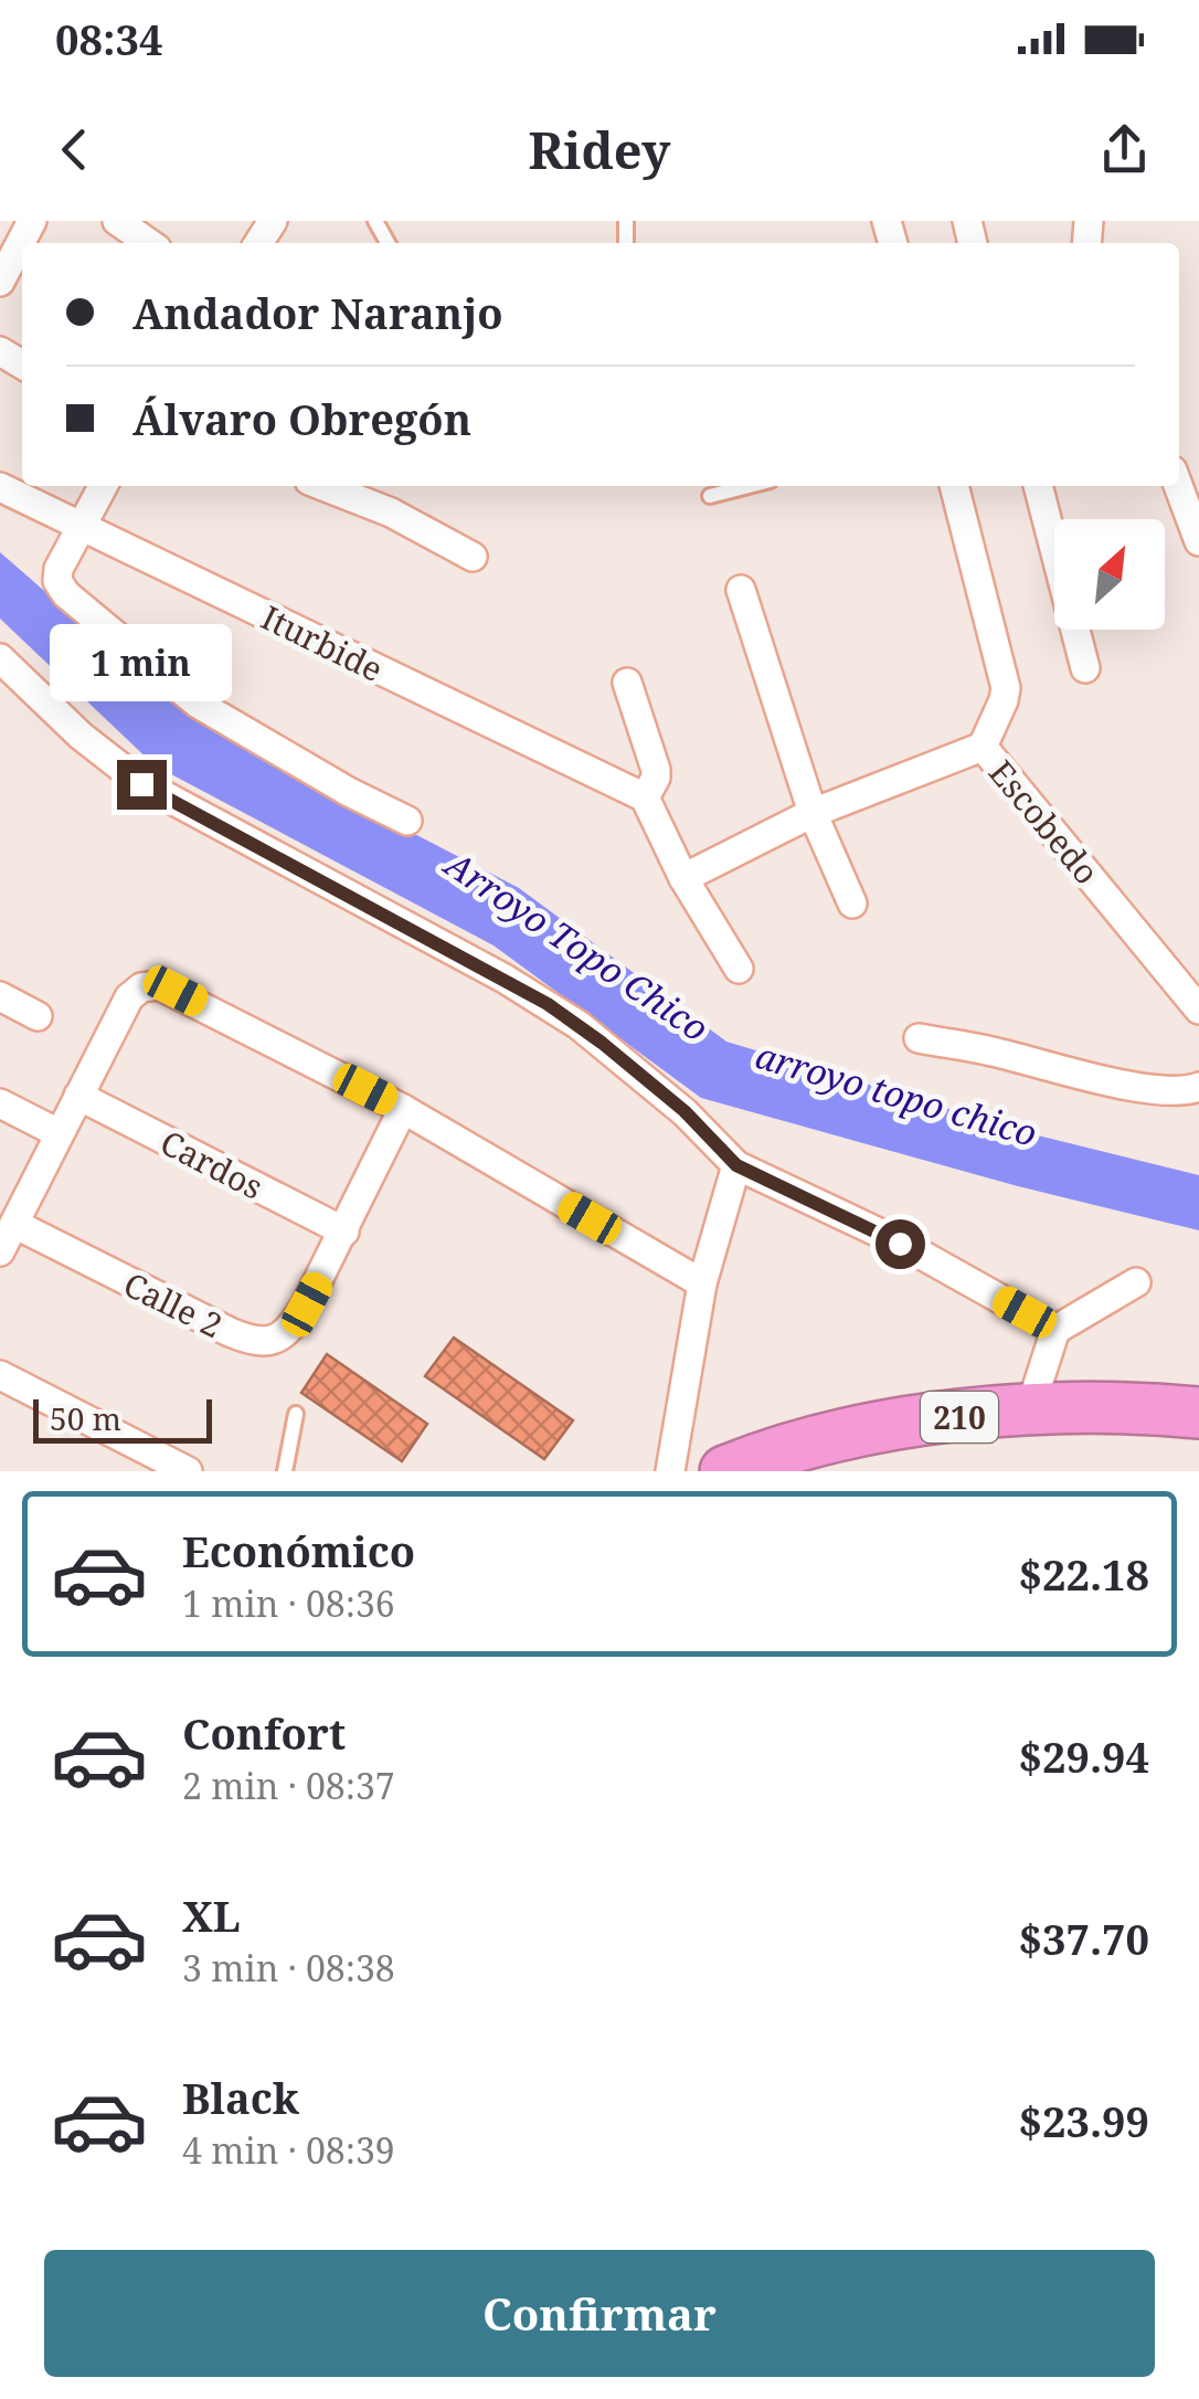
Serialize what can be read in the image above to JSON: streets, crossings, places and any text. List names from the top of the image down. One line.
{"streets":{"highway":["210"],"street":["Iturbide","Escobedo","Cardos","Calle 2"]},"crossings":[["Cardos","Calle 2"]],"water":["Arroyo Topo Chico","arroyo topo chico"],"scale_bar":"50 m","north":"top right","page":{"status":"08:34","header":"Ridey","banner":["Andador Naranjo","Álvaro Obregón"],"bubble":"1 min","scale":"50 m","list":[{"name":"Económico","note":"1 min · 08:36","value":"$22.18"},{"name":"Confort","note":"2 min · 08:37","value":"$29.94"},{"name":"XL","note":"3 min · 08:38","value":"$37.70"},{"name":"Black","note":"4 min · 08:39","value":"$23.99"}],"buttons":"Confirmar"}}
